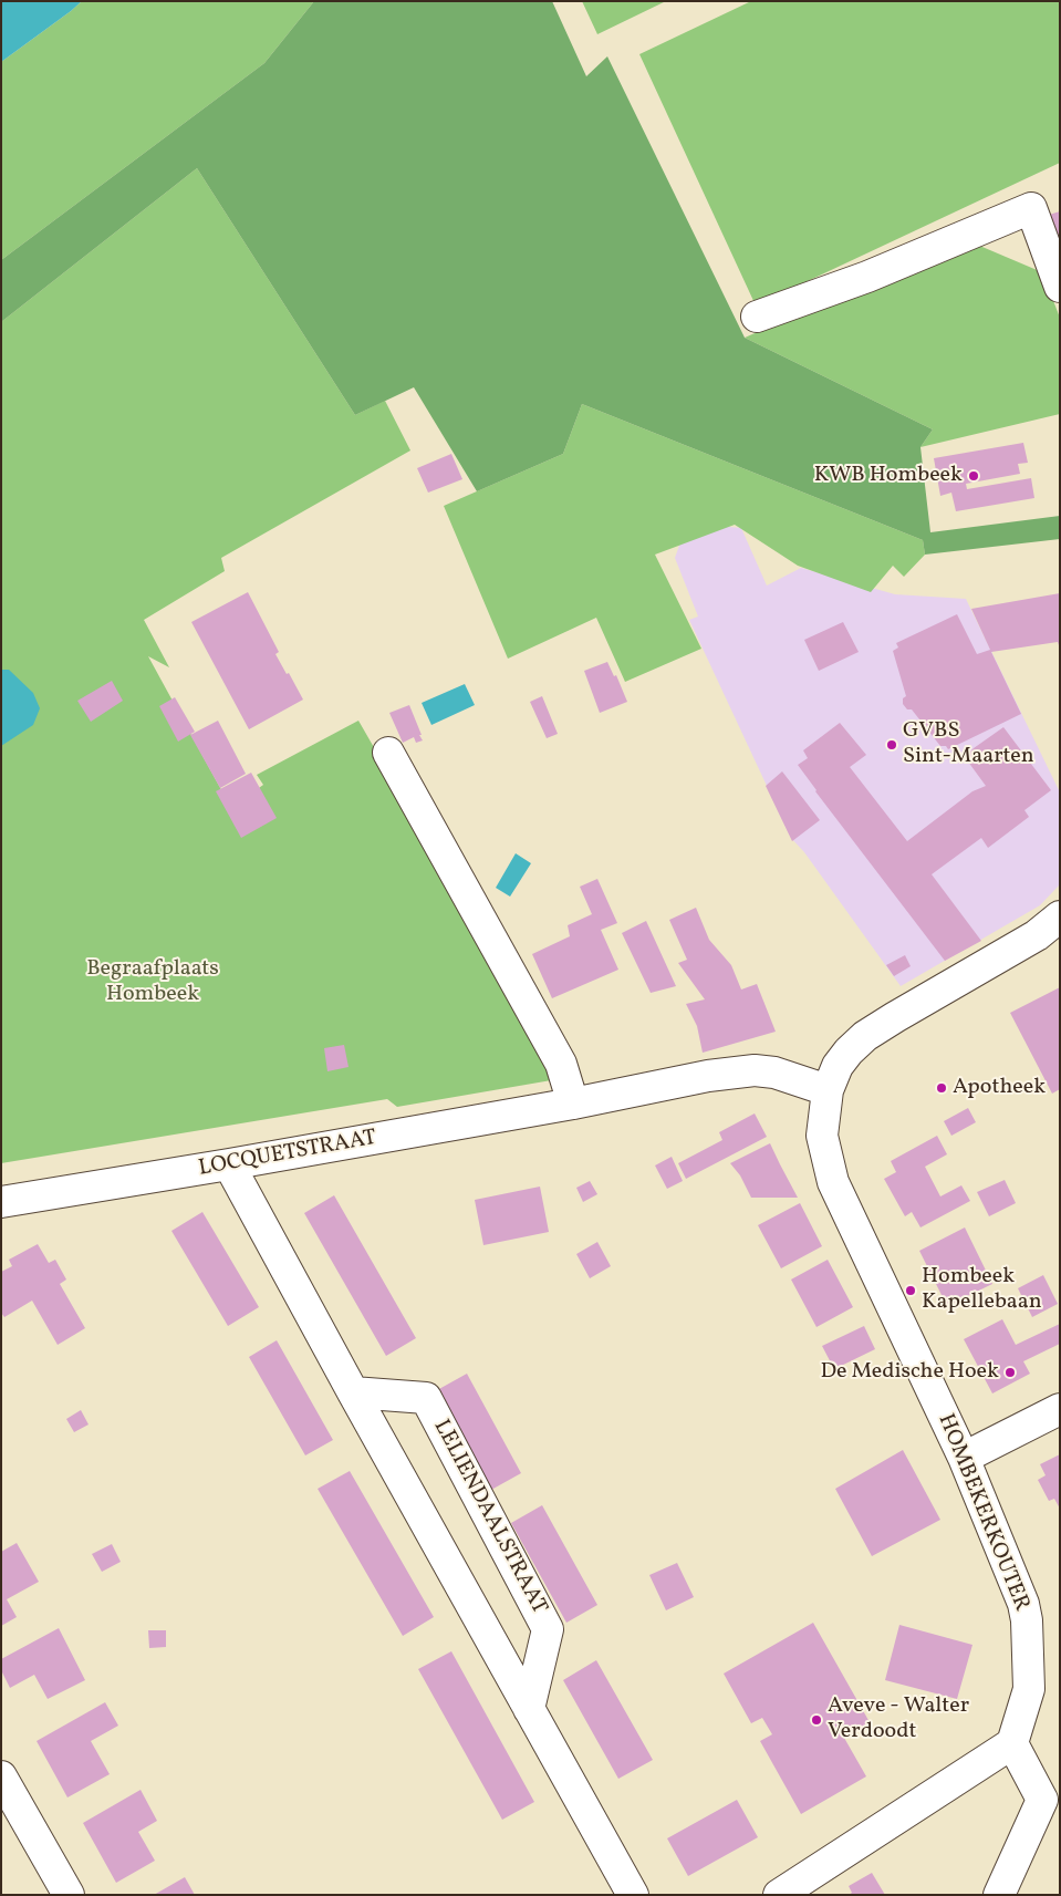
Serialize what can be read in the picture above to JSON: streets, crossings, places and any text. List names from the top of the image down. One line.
{"streets":{"street":["LOCQUETSTRAAT","HOMBEKERKOUTER","LELIENDAALSTRAAT"]},"crossings":[["LOCQUETSTRAAT","HOMBEKERKOUTER"]],"parks":["Begraafplaats Hombeek"],"places":["KWB Hombeek","GVBS Sint-Maarten","Apotheek","Hombeek Kapellebaan","De Medische Hoek","Aveve - Walter Verdoodt"]}
